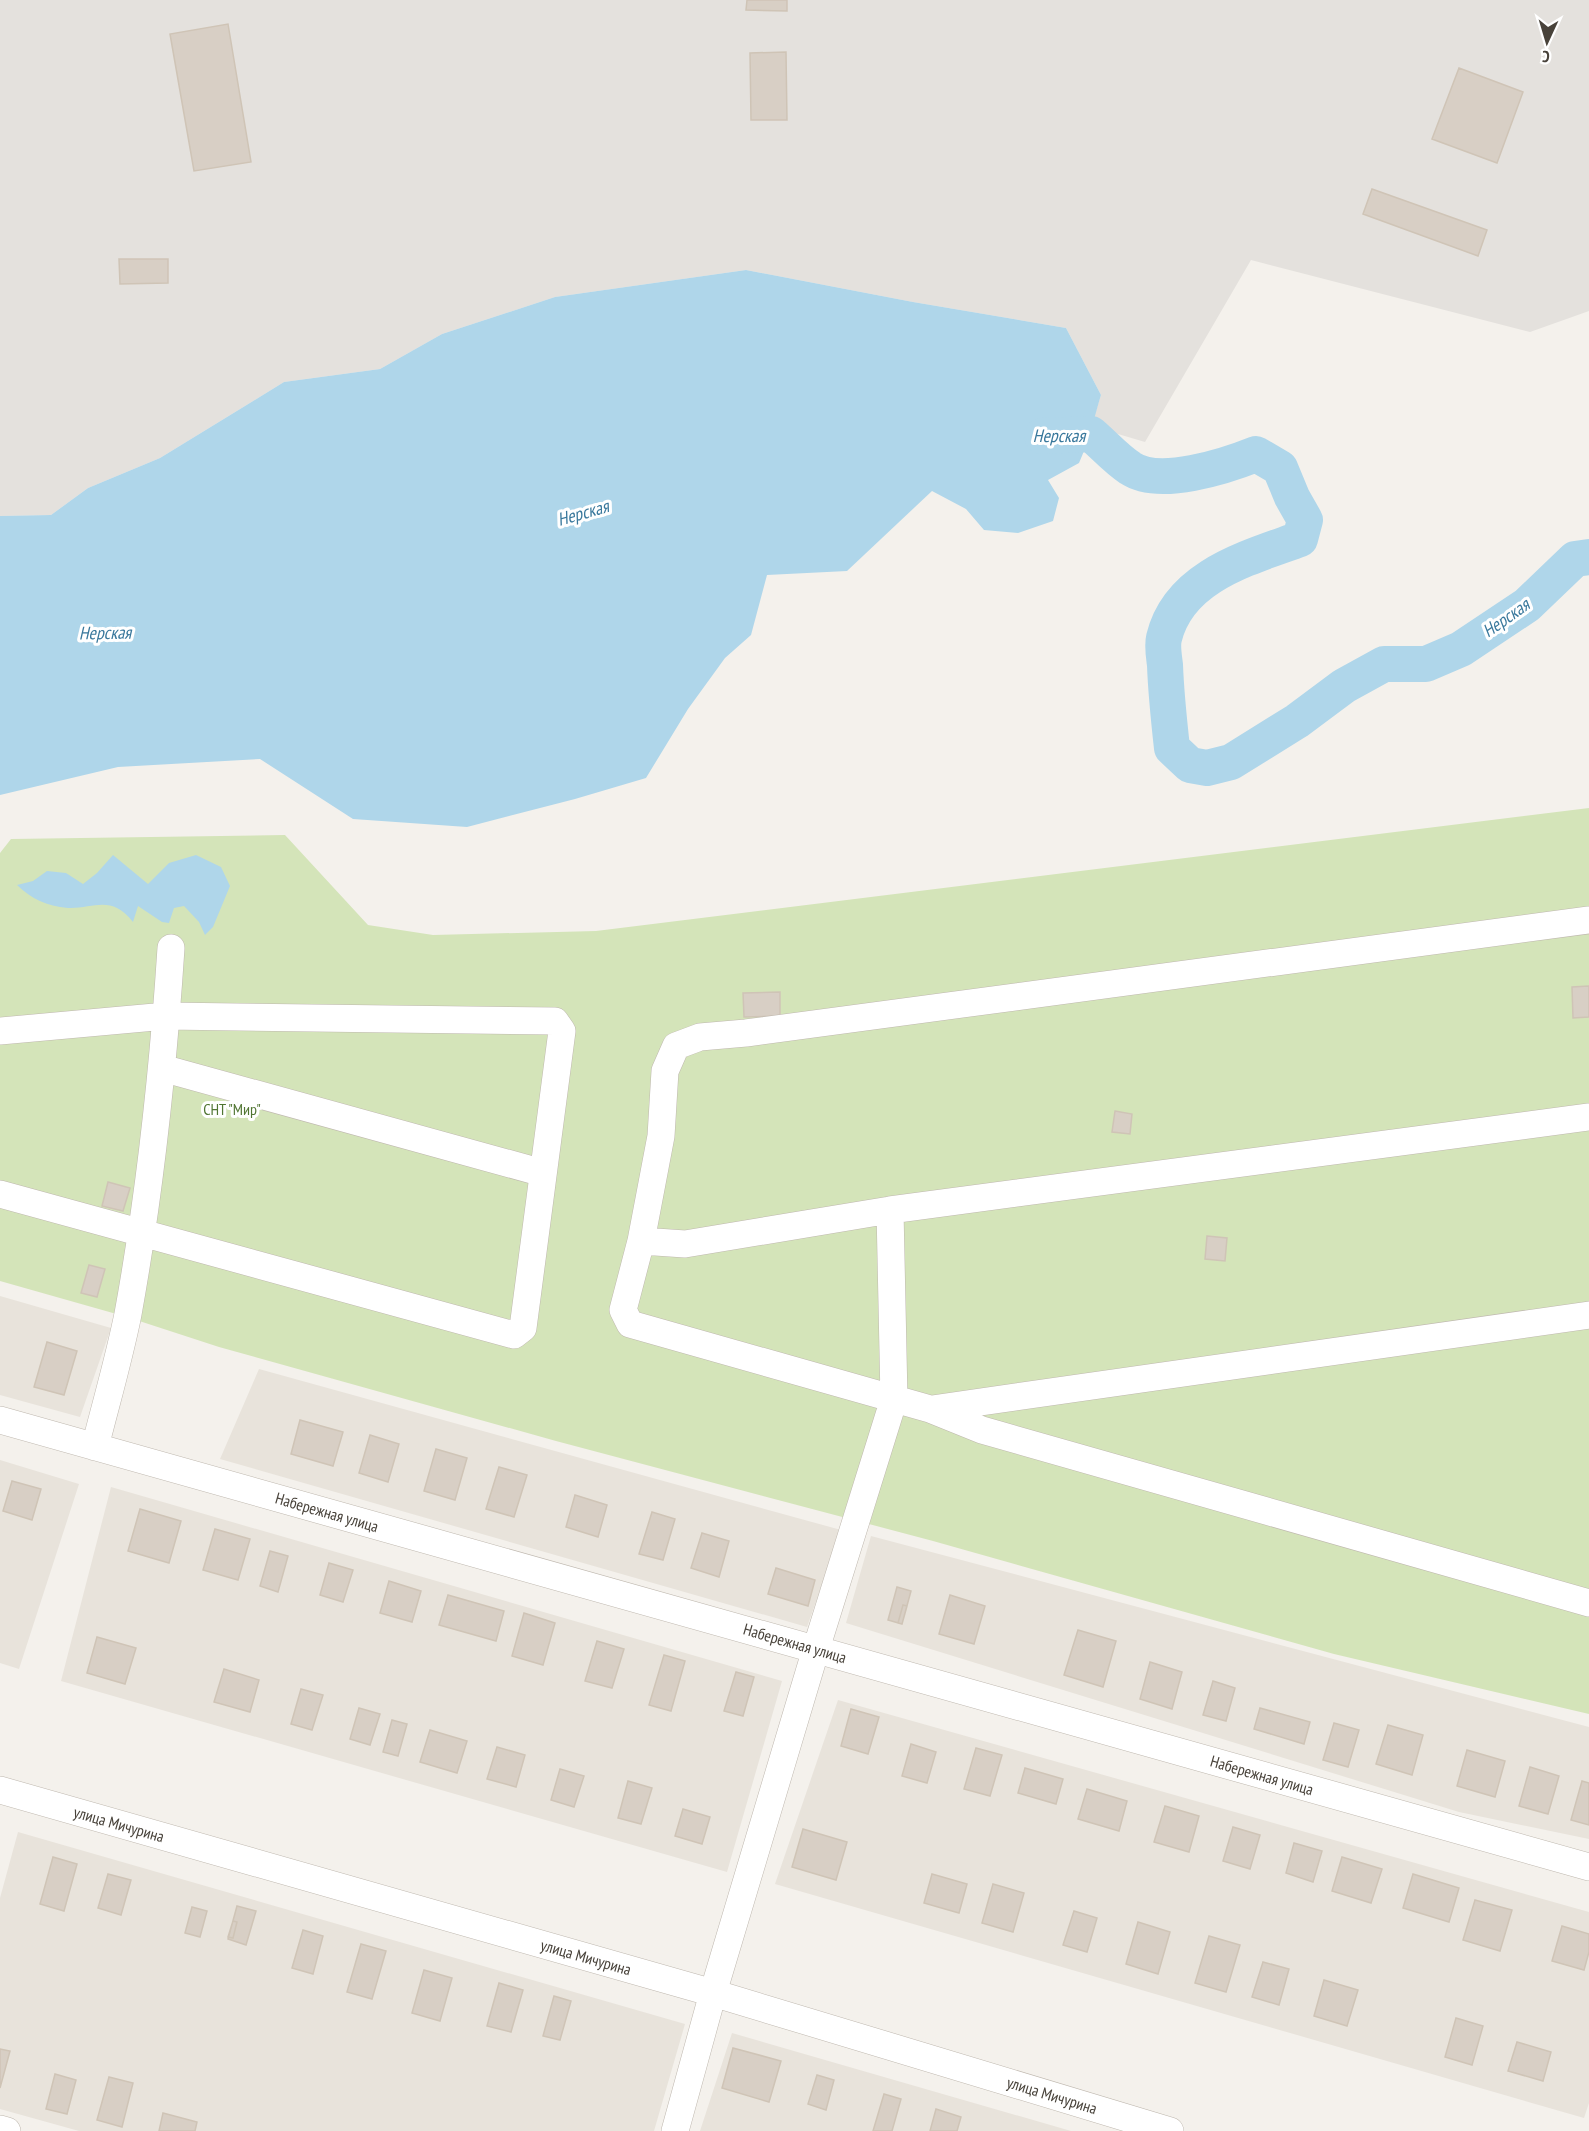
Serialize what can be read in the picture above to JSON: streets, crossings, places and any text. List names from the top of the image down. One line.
{"streets":{"street":["Набережная улица","улица Мичурина"]},"water":["Нерская"],"parks":["СНТ \"Мир\""],"north":"bottom"}
